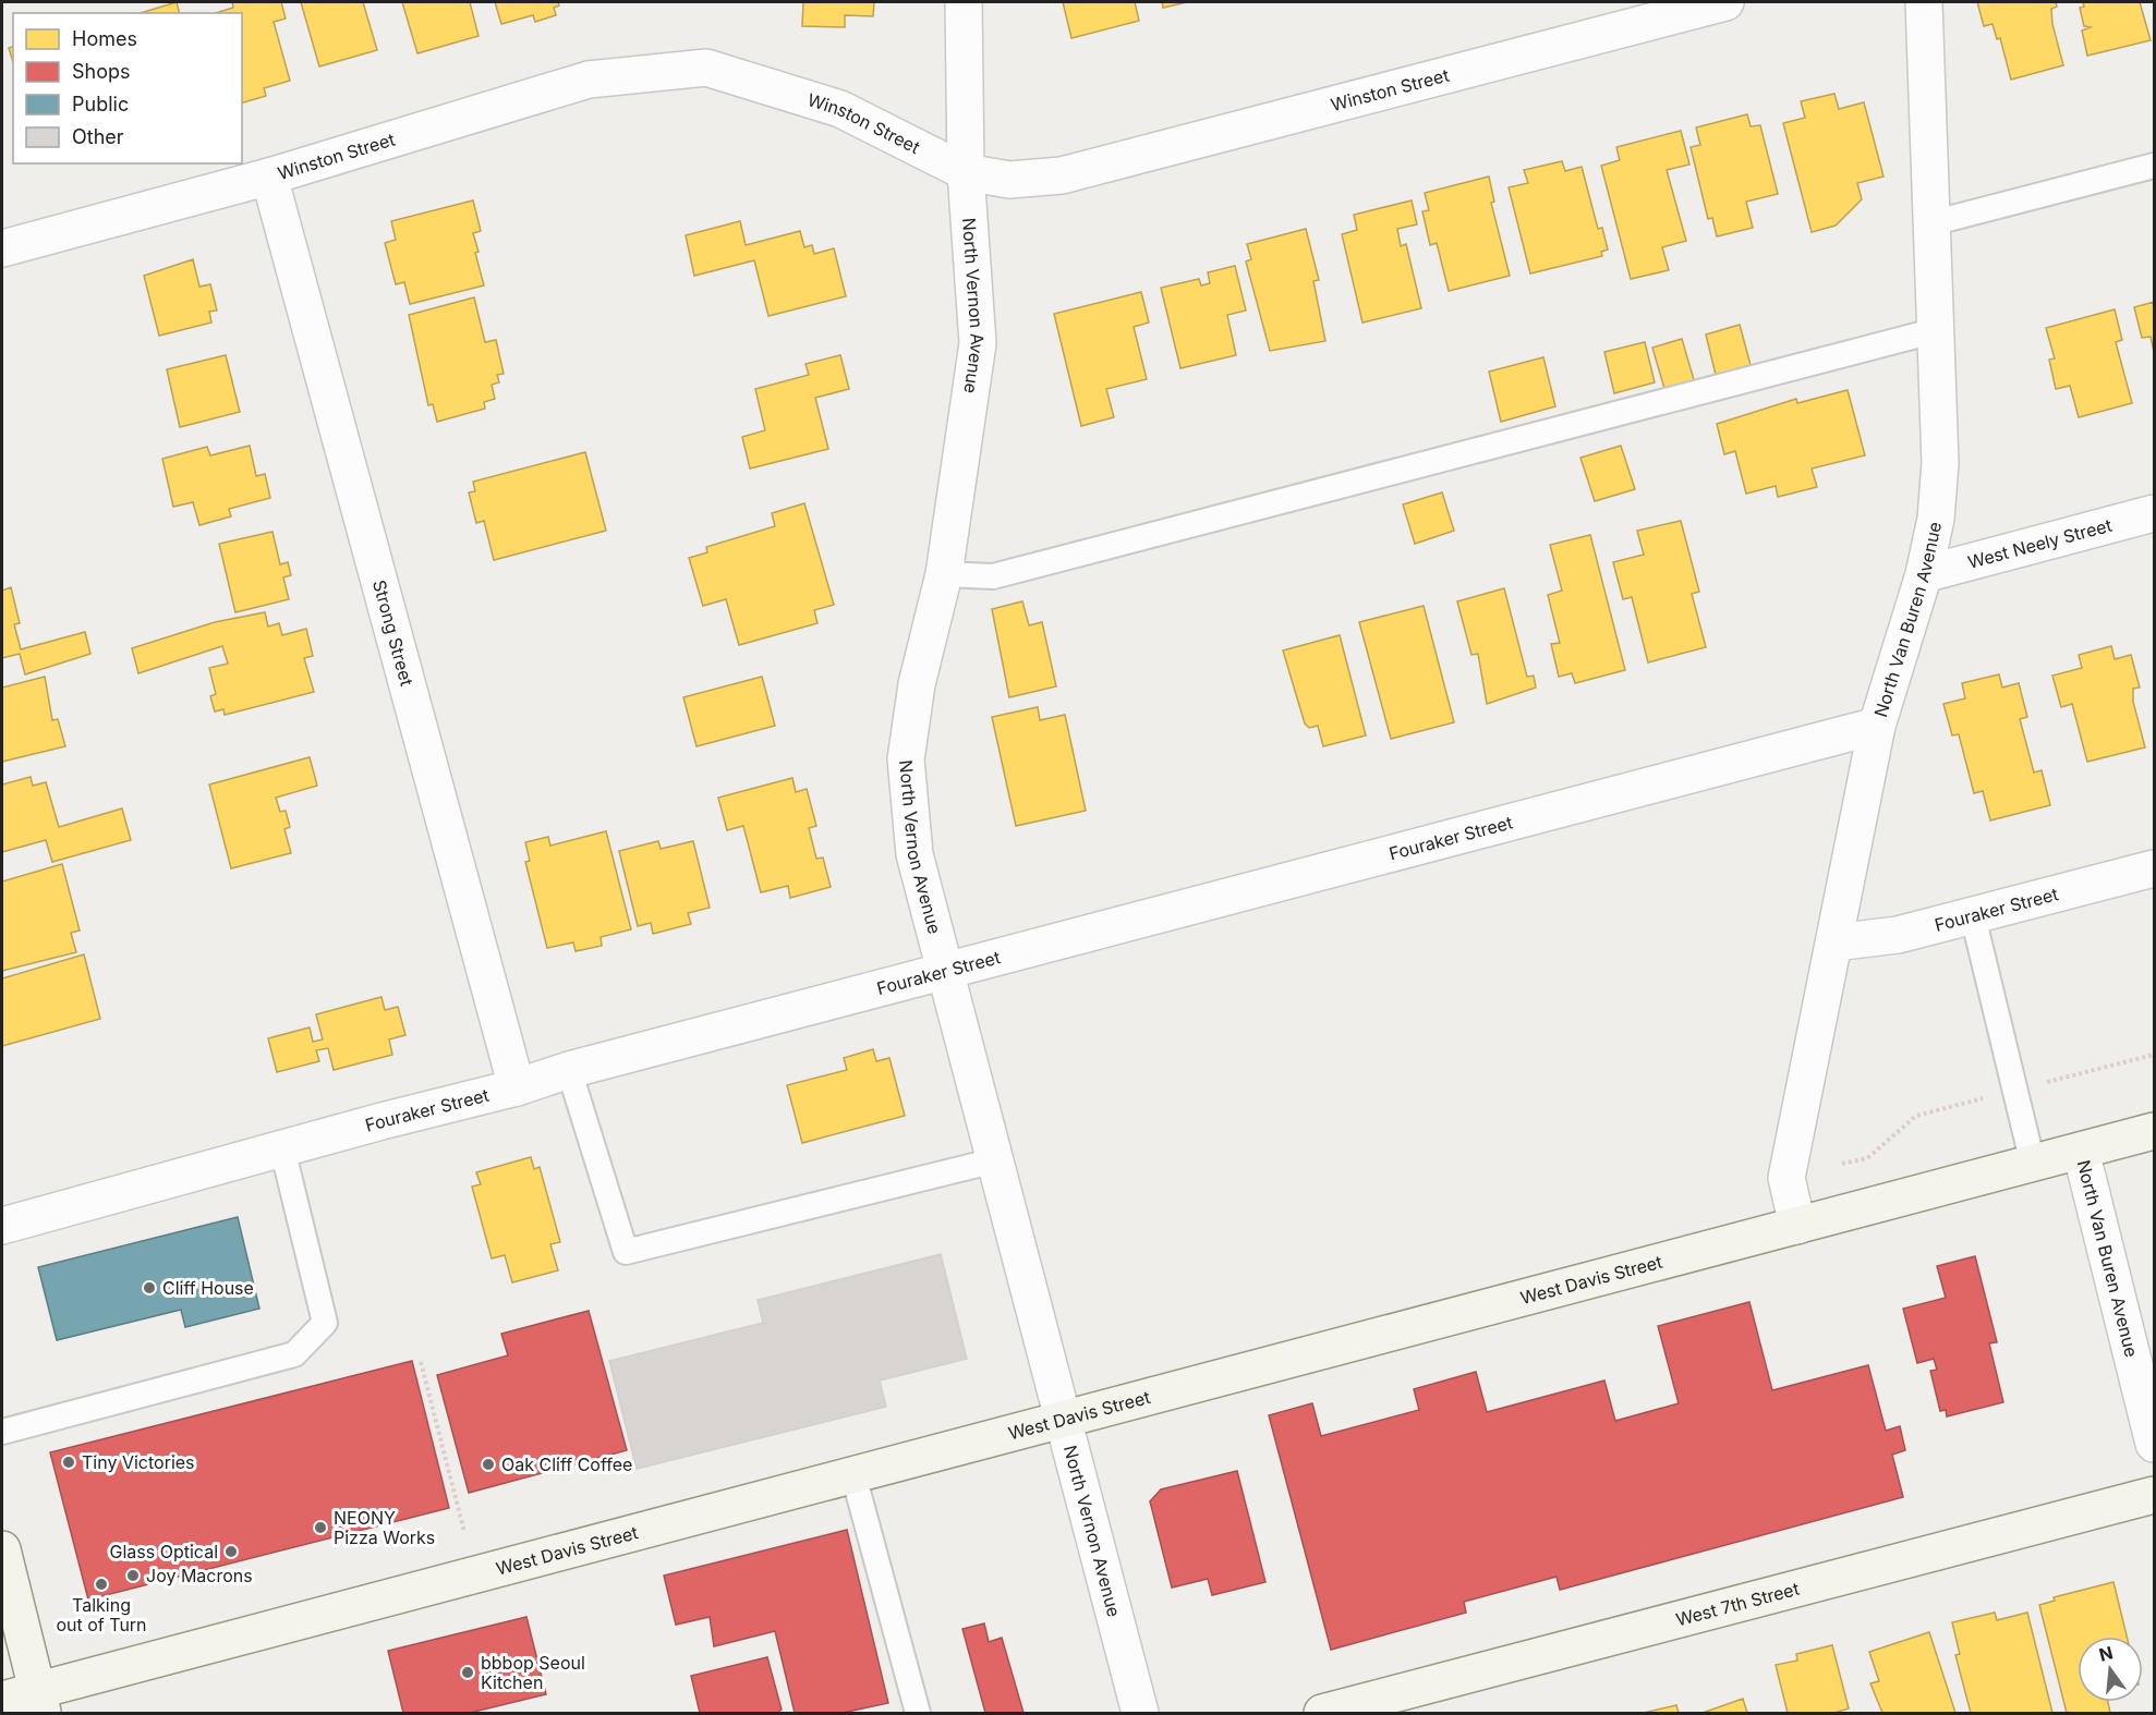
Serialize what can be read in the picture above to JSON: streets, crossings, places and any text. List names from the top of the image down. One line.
{"streets":{"main road":["West Davis Street","West 7th Street"],"street":["Winston Street","North Vernon Avenue","West Neely Street","North Van Buren Avenue","Strong Street","Fouraker Street"]},"crossings":[["Winston Street","North Vernon Avenue"],["Winston Street","Strong Street"],["North Vernon Avenue","Fouraker Street"],["North Vernon Avenue","West Davis Street"],["West Neely Street","North Van Buren Avenue"],["North Van Buren Avenue","Fouraker Street"],["North Van Buren Avenue","West Davis Street"],["Strong Street","Fouraker Street"]],"places":["Cliff House","Tiny Victories","Oak Cliff Coffee","NEONY Pizza Works","Glass Optical","Joy Macrons","Talking out of Turn","bbbop Seoul Kitchen"],"legend":["Homes","Shops","Public","Other"],"north":"top"}
